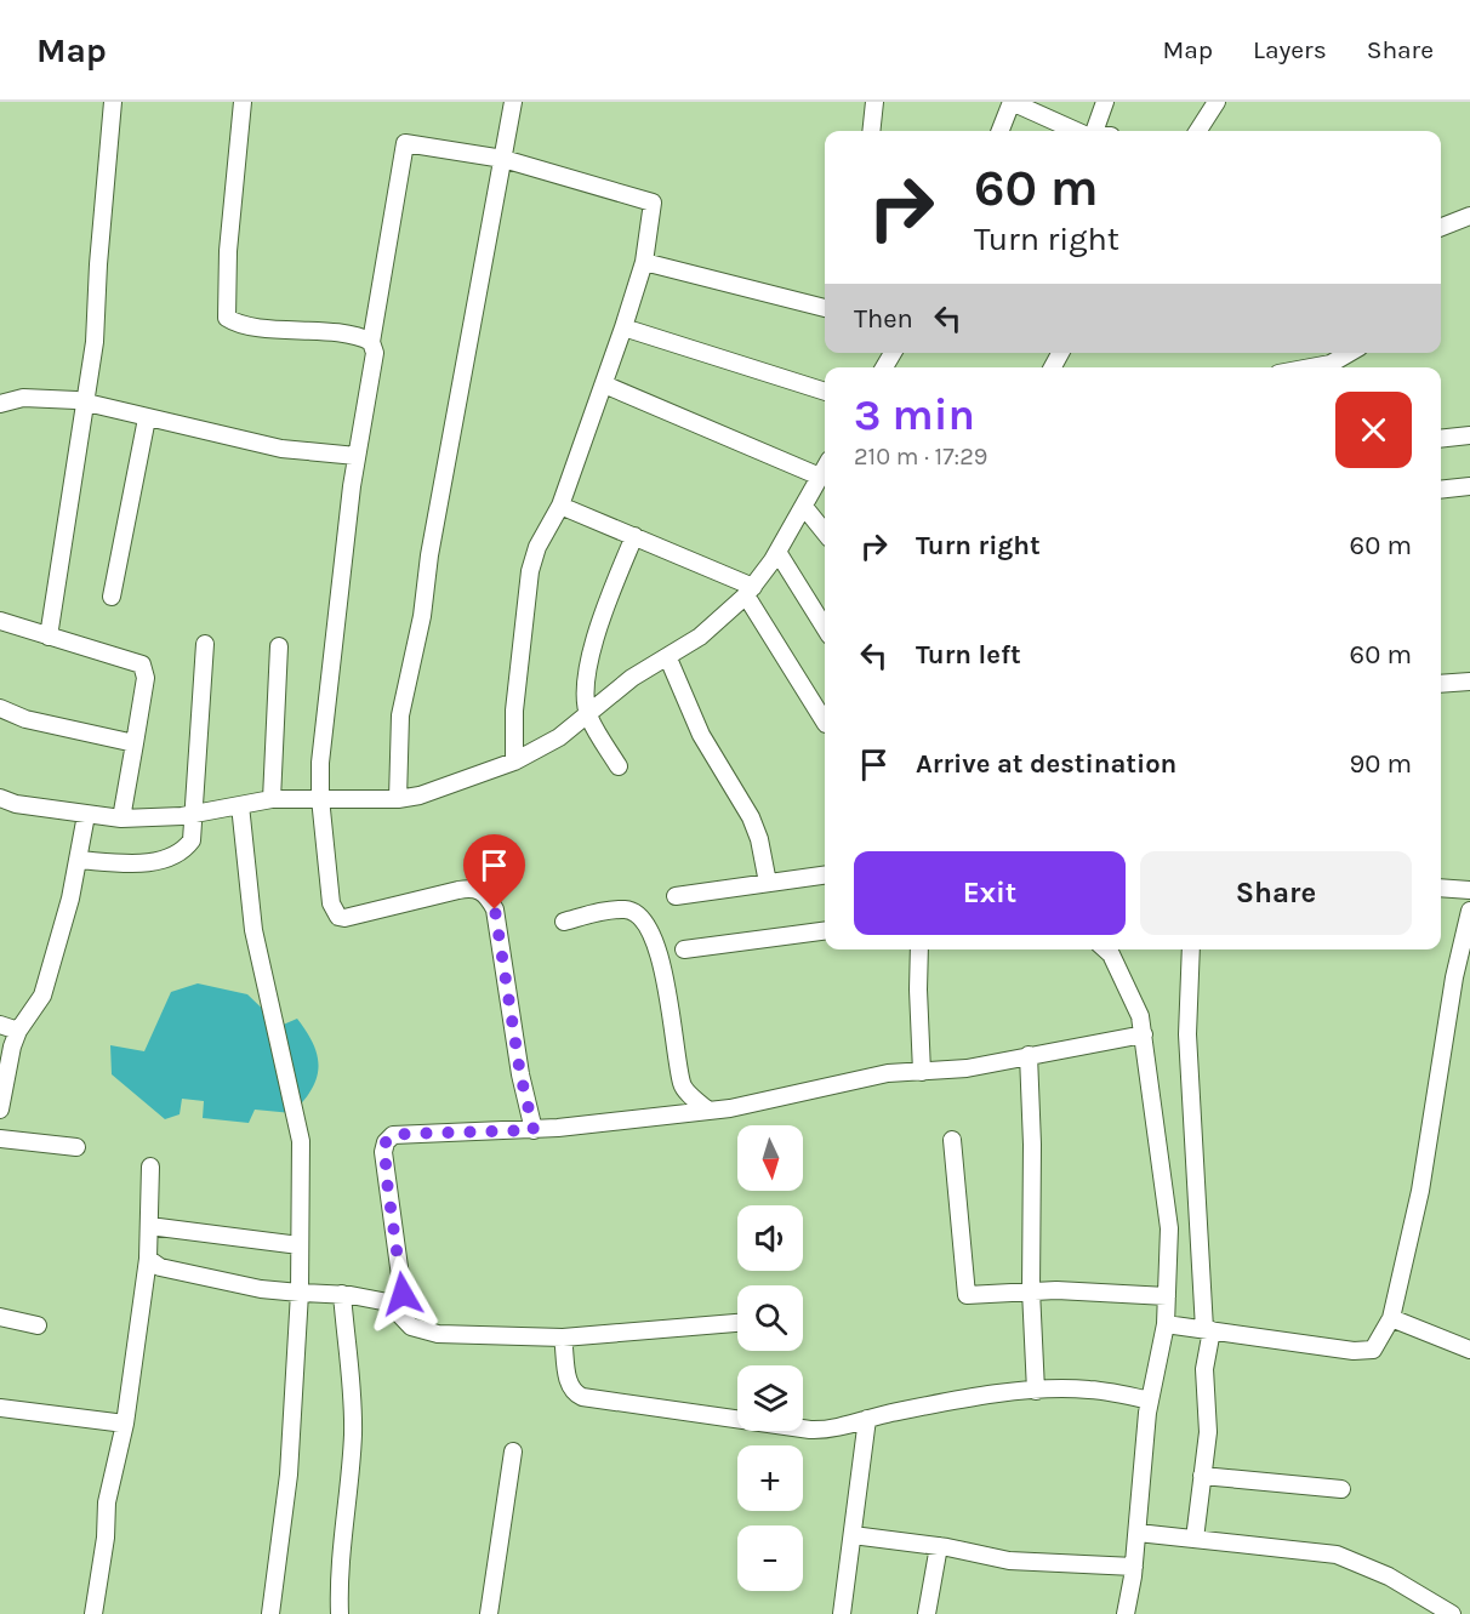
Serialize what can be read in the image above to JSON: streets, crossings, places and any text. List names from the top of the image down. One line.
{"north":"bottom","page":{"header":"Map","nav":["Map","Layers","Share"],"turn":["60 m","Turn right"],"then":"Then","heading":["3 min","210 m · 17:29"],"list":[{"name":"Turn right","value":"60 m"},{"name":"Turn left","value":"60 m"},{"name":"Arrive at destination","value":"90 m"}],"buttons":["Exit","Share"],"map_buttons":["+","−"]}}
